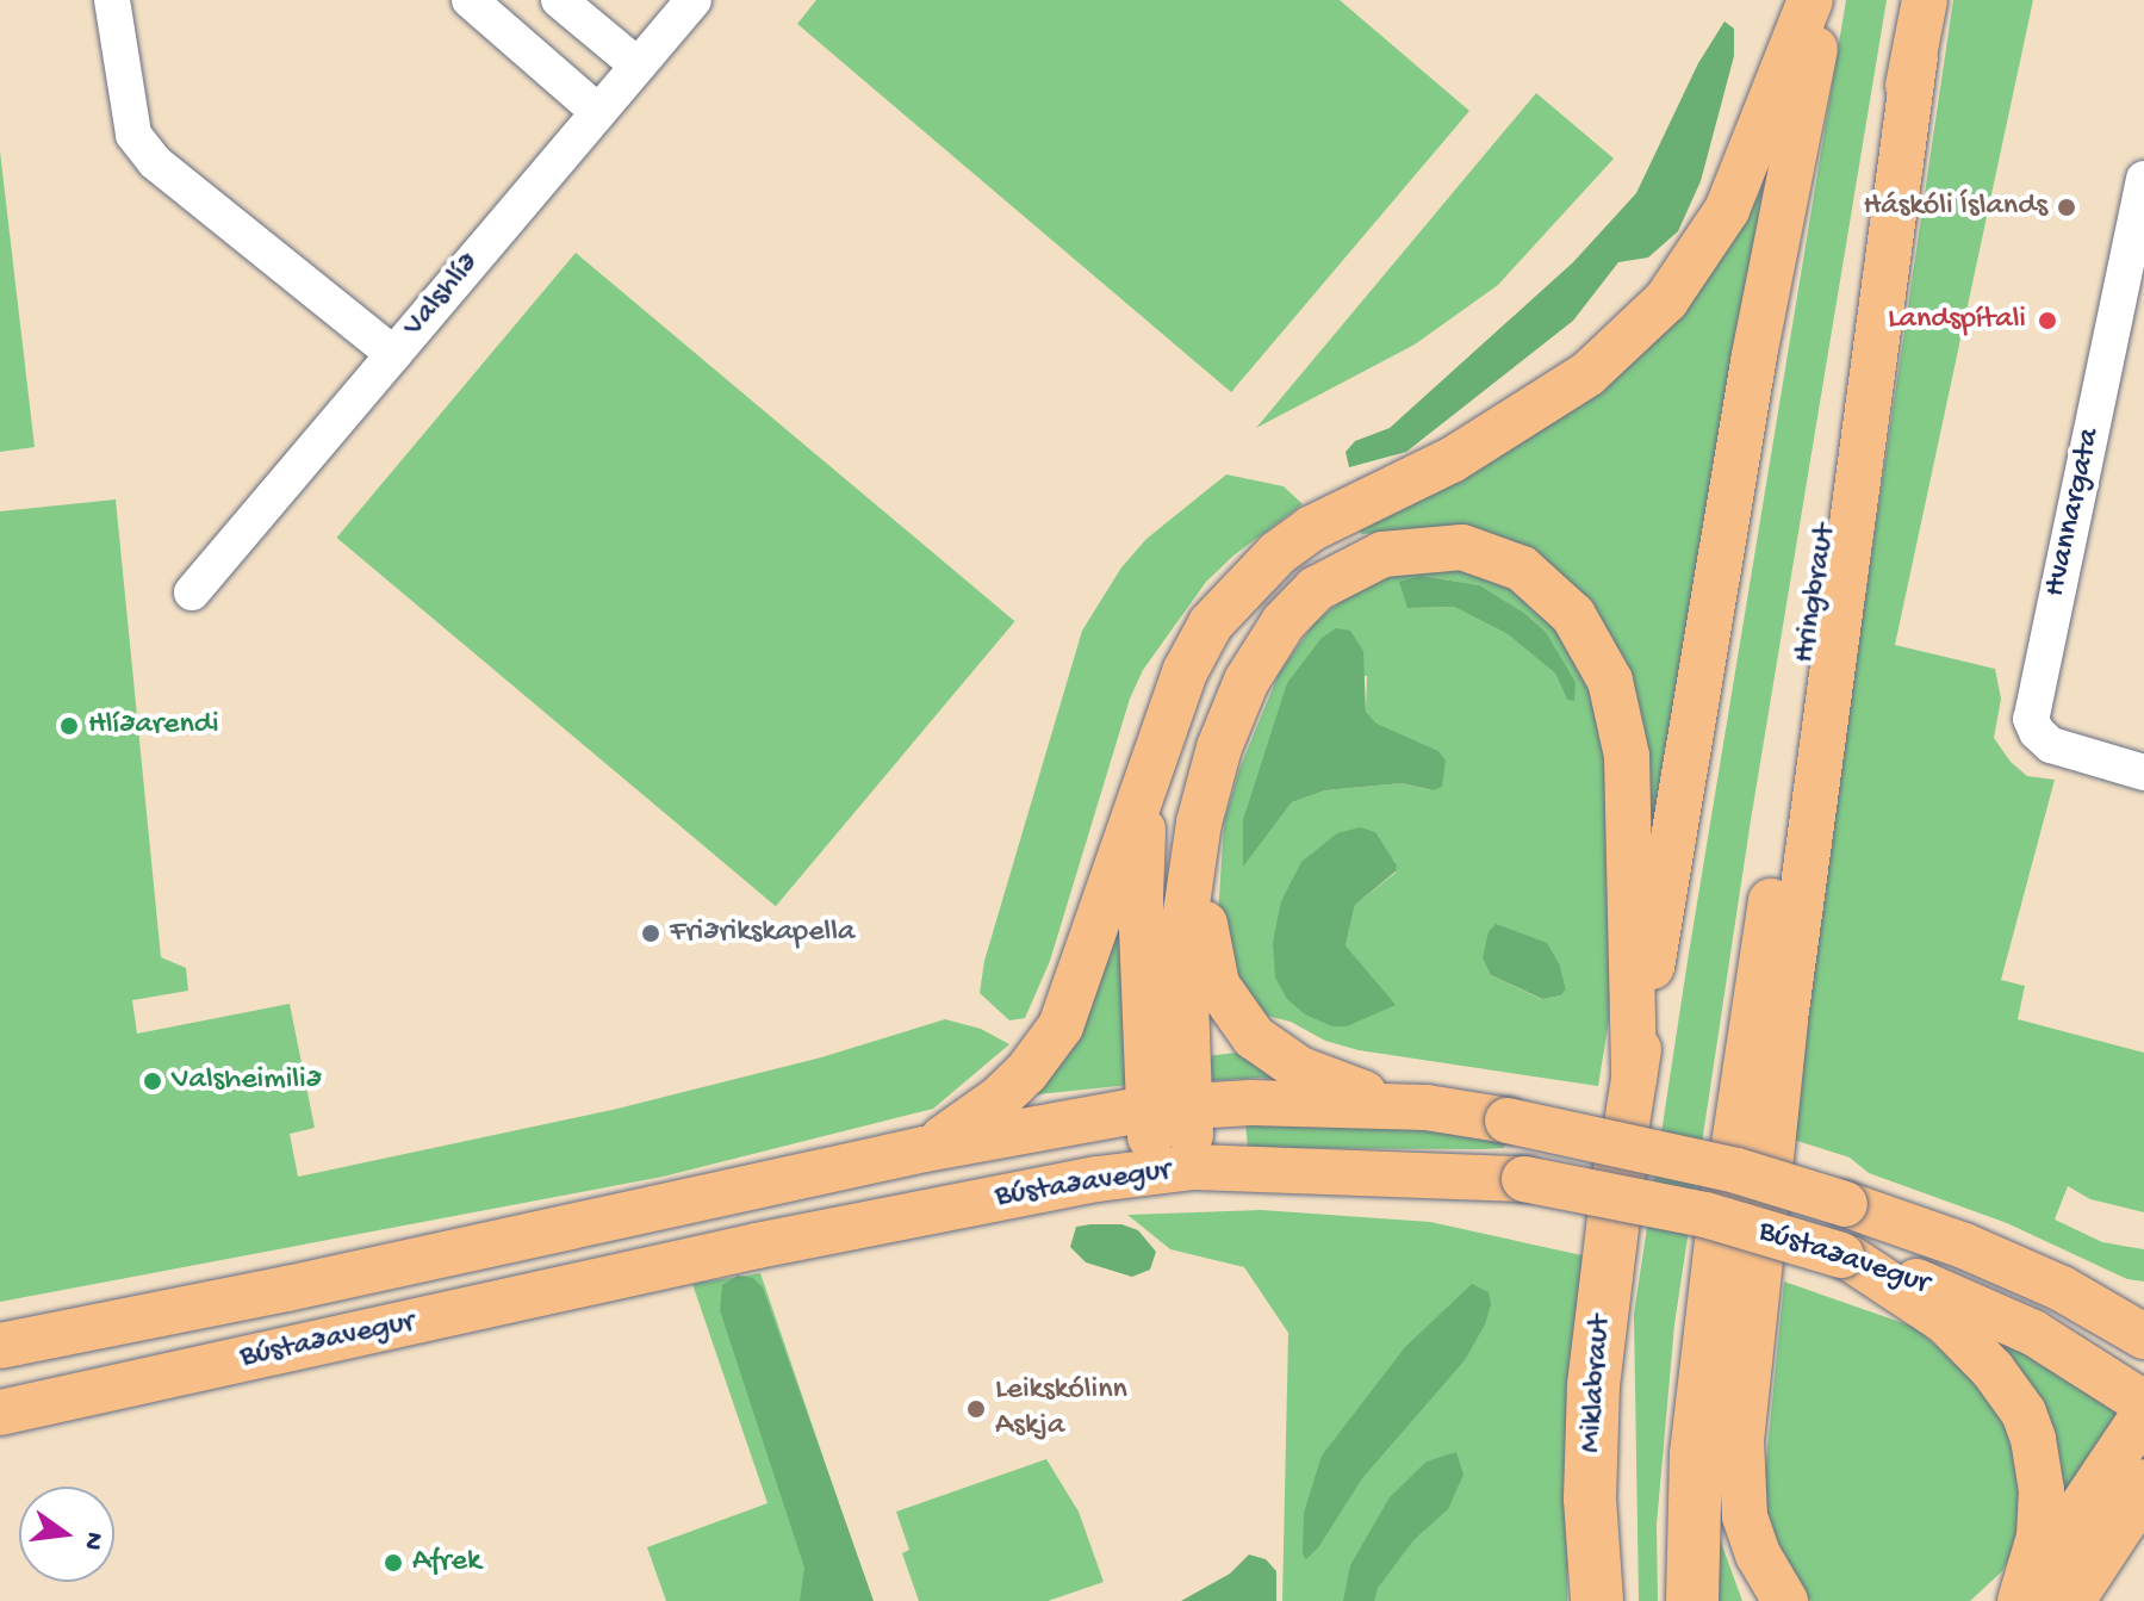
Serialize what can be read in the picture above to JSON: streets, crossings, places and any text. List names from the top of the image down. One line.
{"streets":{"highway":["Miklabraut"],"main road":["Hringbraut","Bústaðavegur"],"street":["Valshlíð","Hvannargata"]},"places":["Háskóli Íslands","Landspítali","Hlíðarendi","Friðrikskapella","Valsheimilið","Leikskólinn Askja","Afrek"],"north":"right"}
